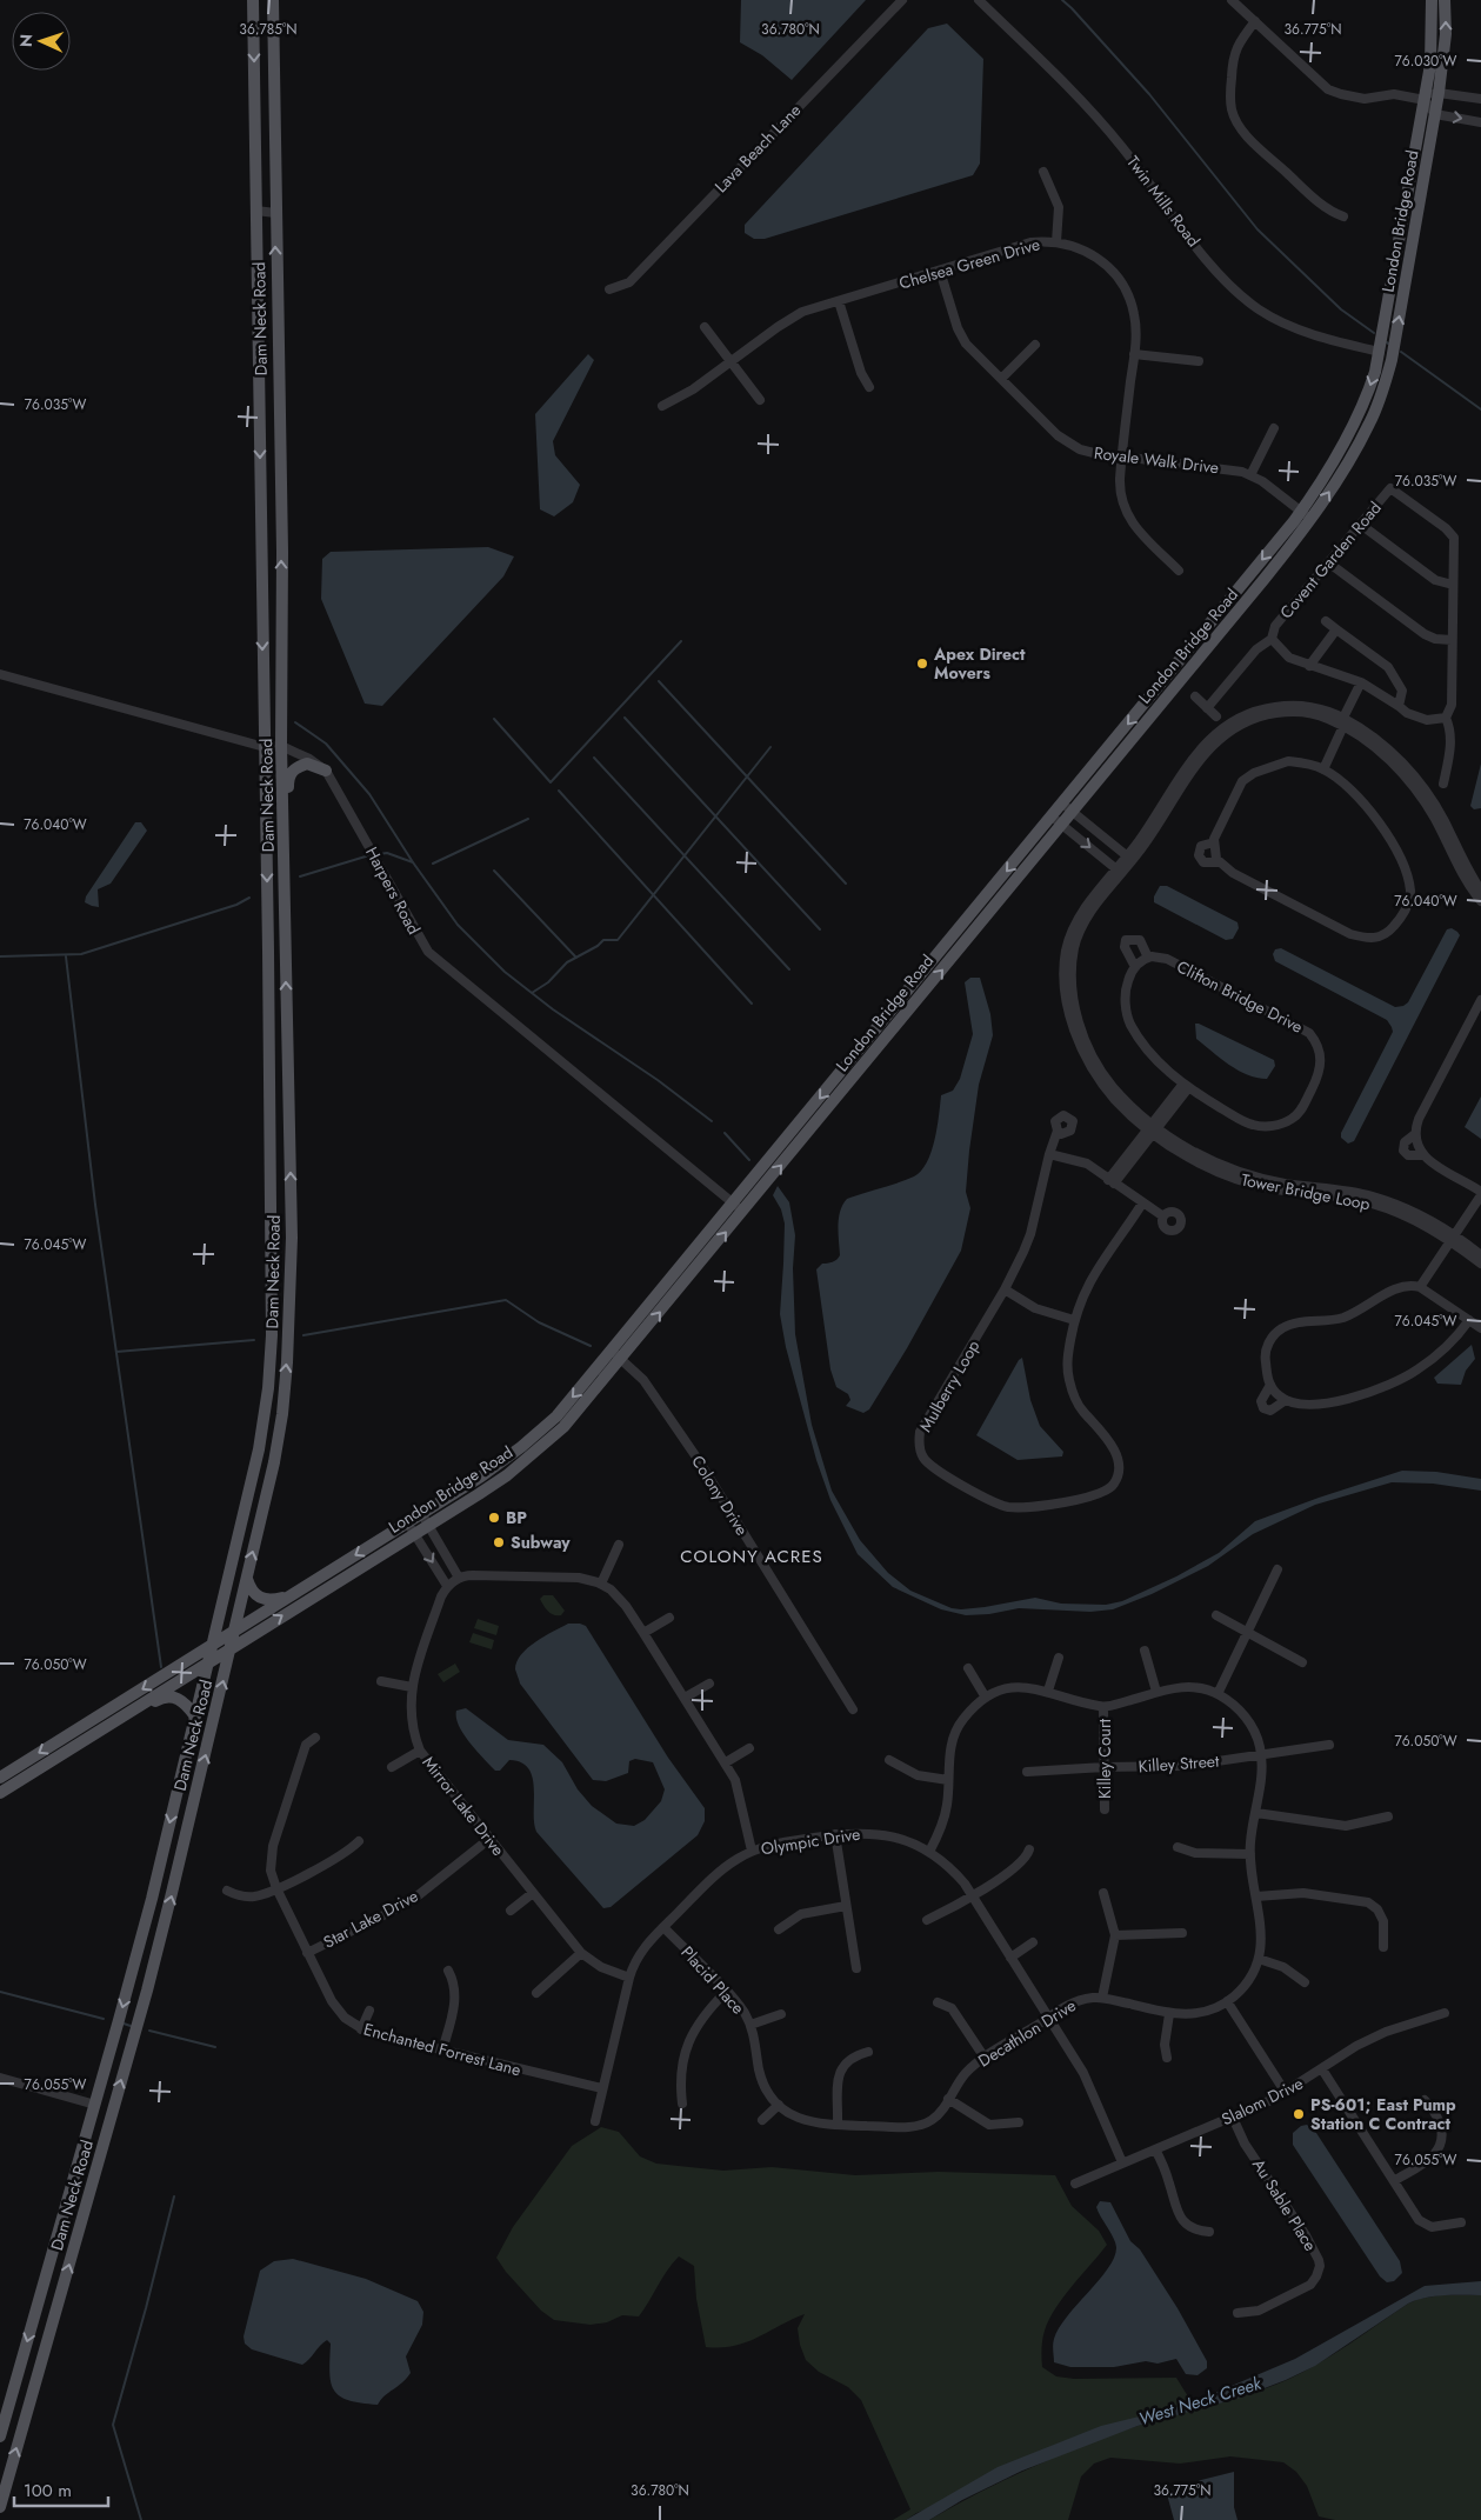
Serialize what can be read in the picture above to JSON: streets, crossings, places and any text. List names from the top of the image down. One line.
{"streets":{"main road":["London Bridge Road","Dam Neck Road"],"street":["Lava Beach Lane","Twin Mills Road","Chelsea Green Drive","Royale Walk Drive","Covent Garden Road","Harpers Road","Clifton Bridge Drive","Tower Bridge Loop","Mulberry Loop","Colony Drive","Killey Court","Killey Street","Mirror Lake Drive","Olympic Drive","Star Lake Drive","Placid Place","Decathlon Drive","Enchanted Forrest Lane","Slalom Drive","Au Sable Place"]},"crossings":[["Twin Mills Road","London Bridge Road"],["London Bridge Road","Dam Neck Road"],["London Bridge Road","Royale Walk Drive"],["London Bridge Road","Harpers Road"],["London Bridge Road","Colony Drive"],["Chelsea Green Drive","Royale Walk Drive"],["Dam Neck Road","Harpers Road"],["Killey Court","Killey Street"],["Killey Court","Decathlon Drive"],["Killey Street","Decathlon Drive"],["Mirror Lake Drive","Olympic Drive"],["Mirror Lake Drive","Star Lake Drive"],["Olympic Drive","Placid Place"],["Olympic Drive","Decathlon Drive"],["Olympic Drive","Enchanted Forrest Lane"],["Olympic Drive","Slalom Drive"],["Star Lake Drive","Enchanted Forrest Lane"],["Placid Place","Decathlon Drive"],["Slalom Drive","Au Sable Place"]],"districts":["COLONY ACRES"],"water":["West Neck Creek"],"places":["Apex Direct Movers","BP","Subway","PS-601; East Pump Station C Contract"],"scale_bar":"100 m","north":"left","coordinates":["36.785°N","36.780°N","36.775°N","76.030°W","76.035°W","76.040°W","76.045°W","76.050°W","76.055°W"]}
